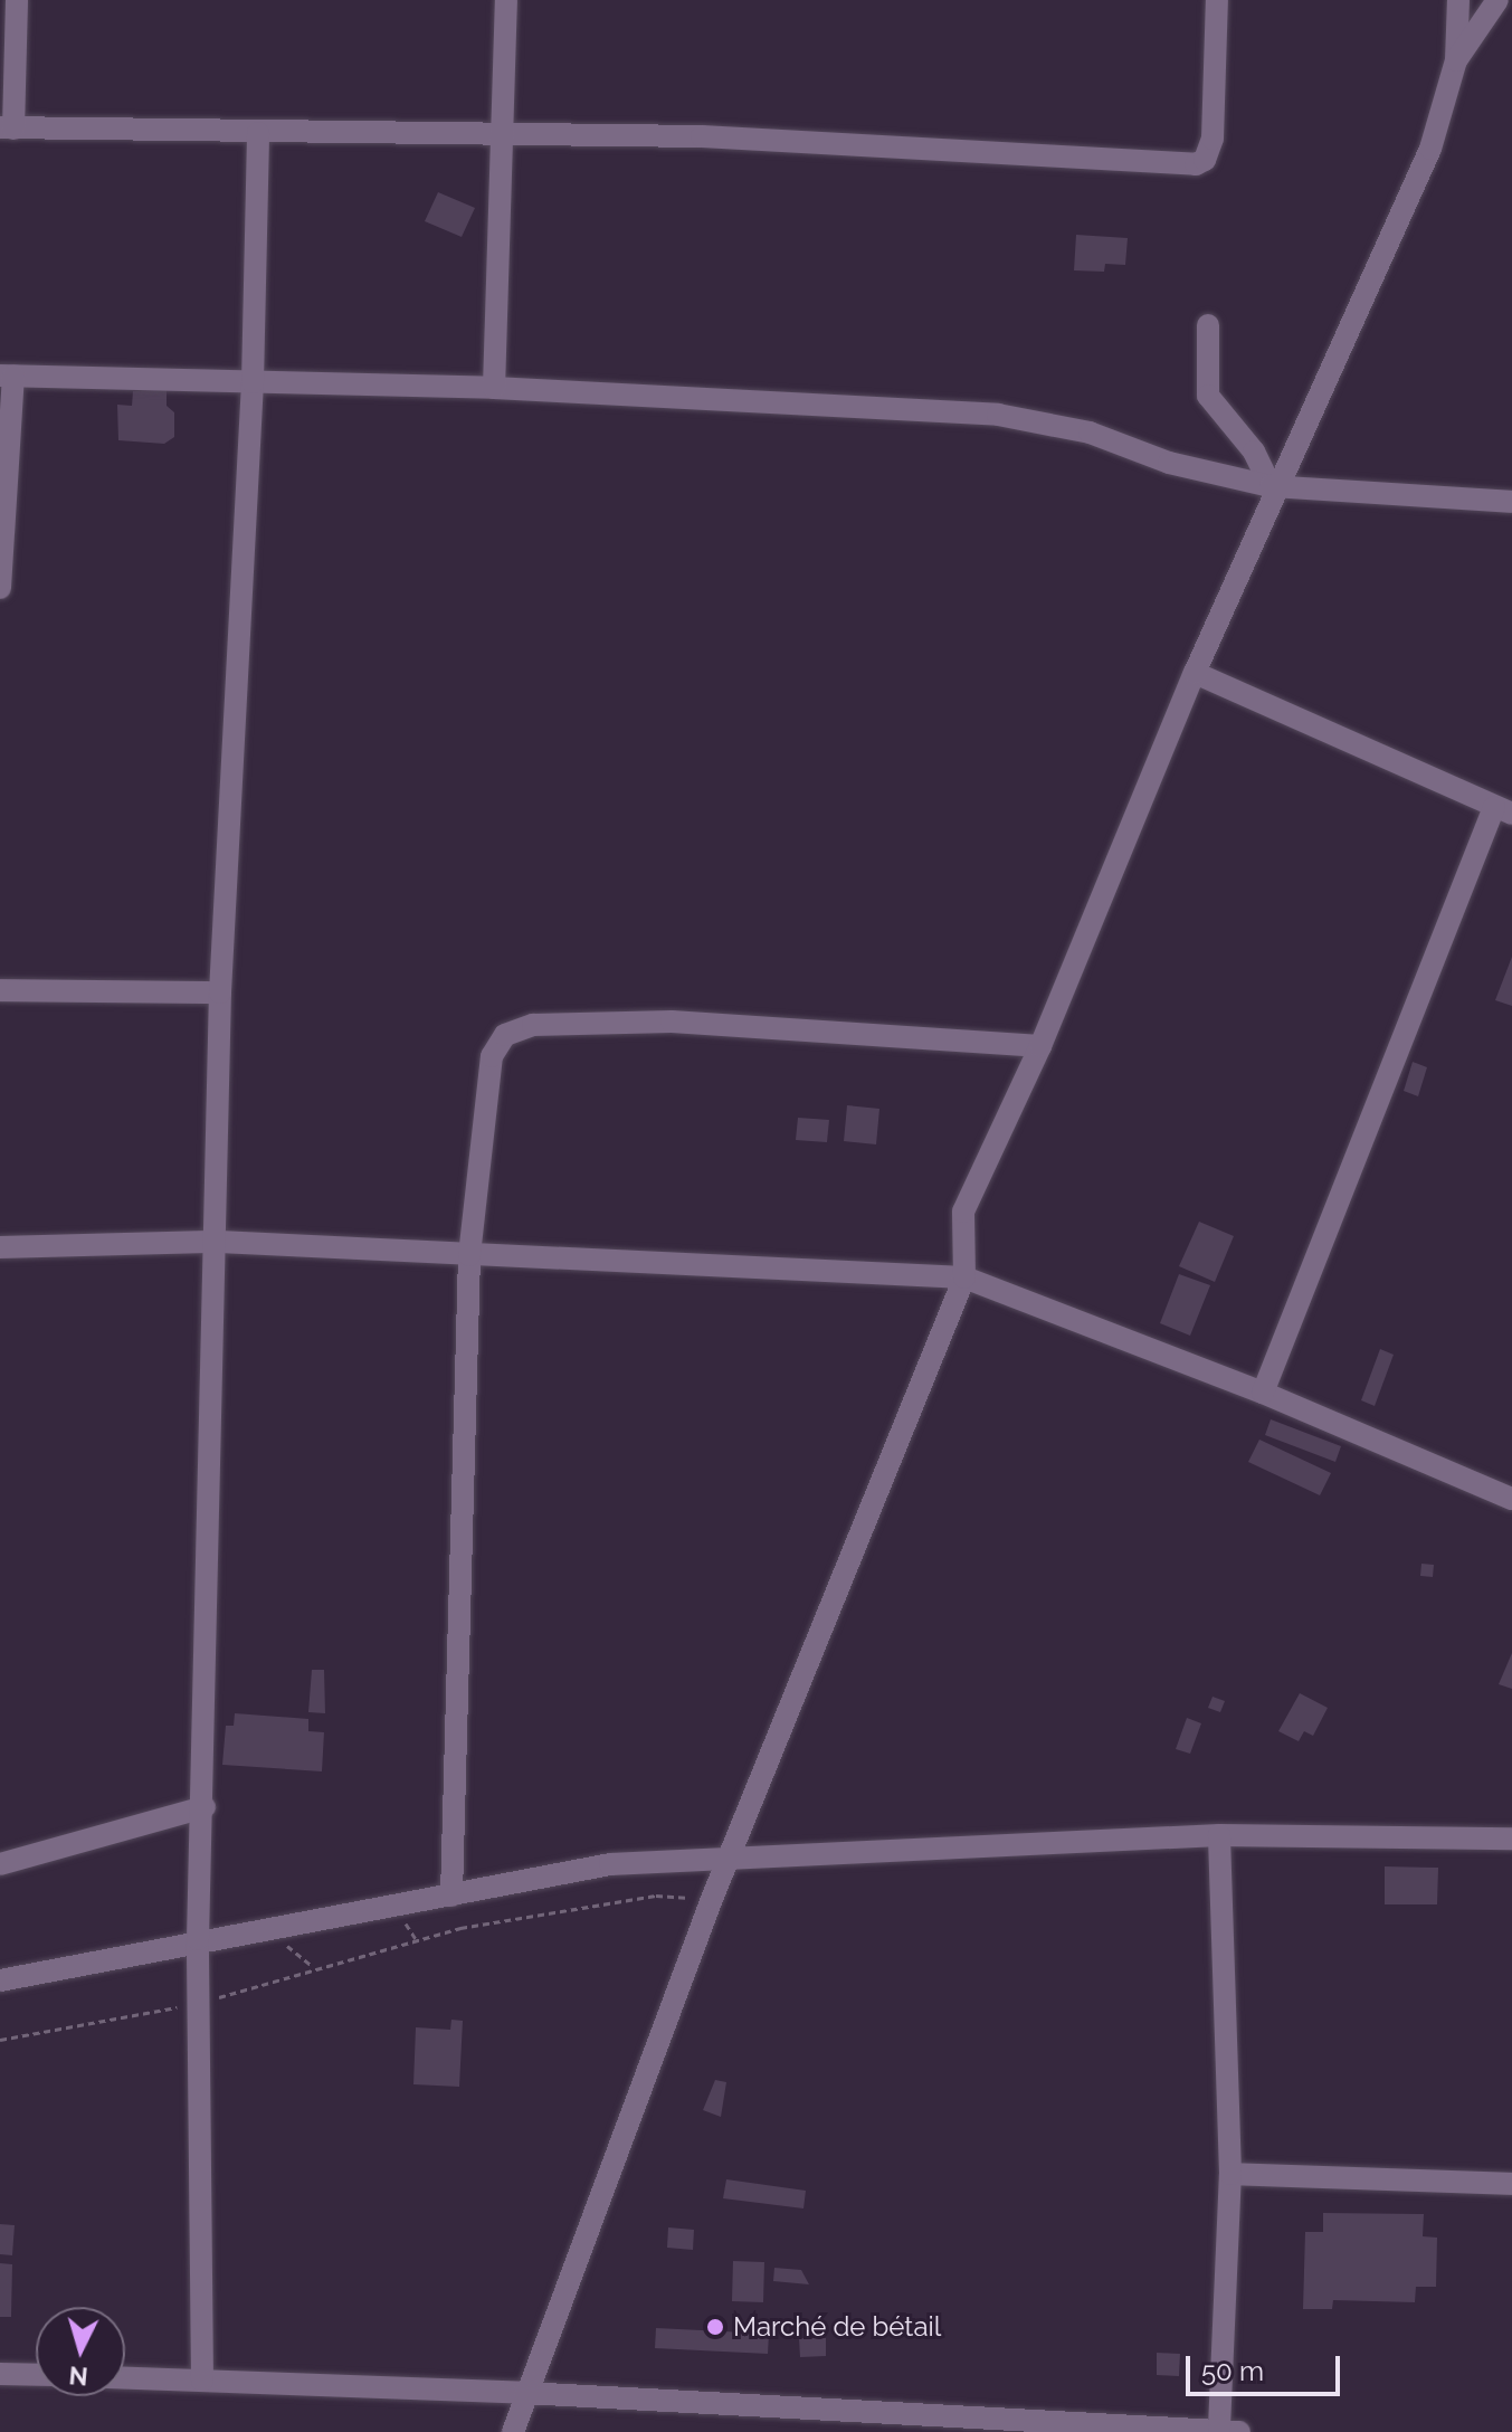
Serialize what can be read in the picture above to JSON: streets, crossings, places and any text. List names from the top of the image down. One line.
{"places":["Marché de bétail"],"scale_bar":"50 m","north":"bottom"}
